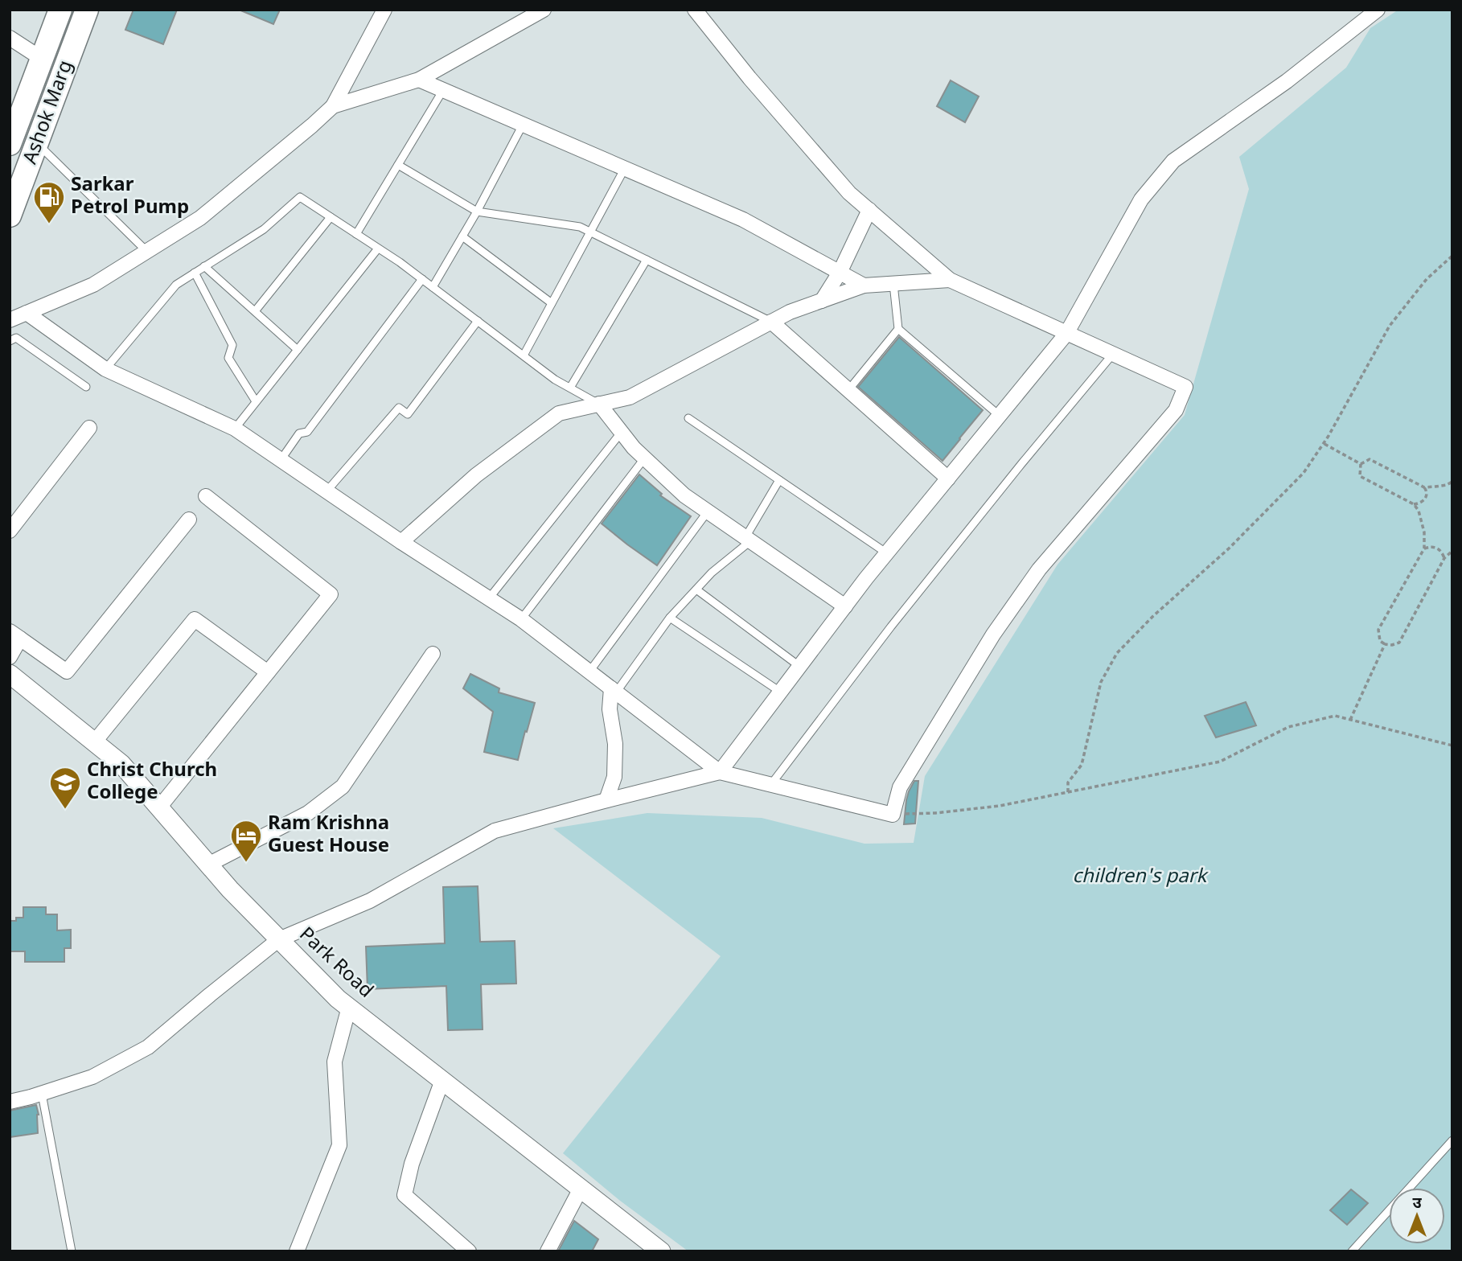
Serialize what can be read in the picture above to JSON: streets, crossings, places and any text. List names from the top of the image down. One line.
{"streets":{"main road":["Ashok Marg"],"street":["Park Road"]},"parks":["children's park"],"places":{"fuel station":["Sarkar Petrol Pump"],"school or university":["Christ Church College"],"hotel":["Ram Krishna Guest House"]},"north":"top"}
